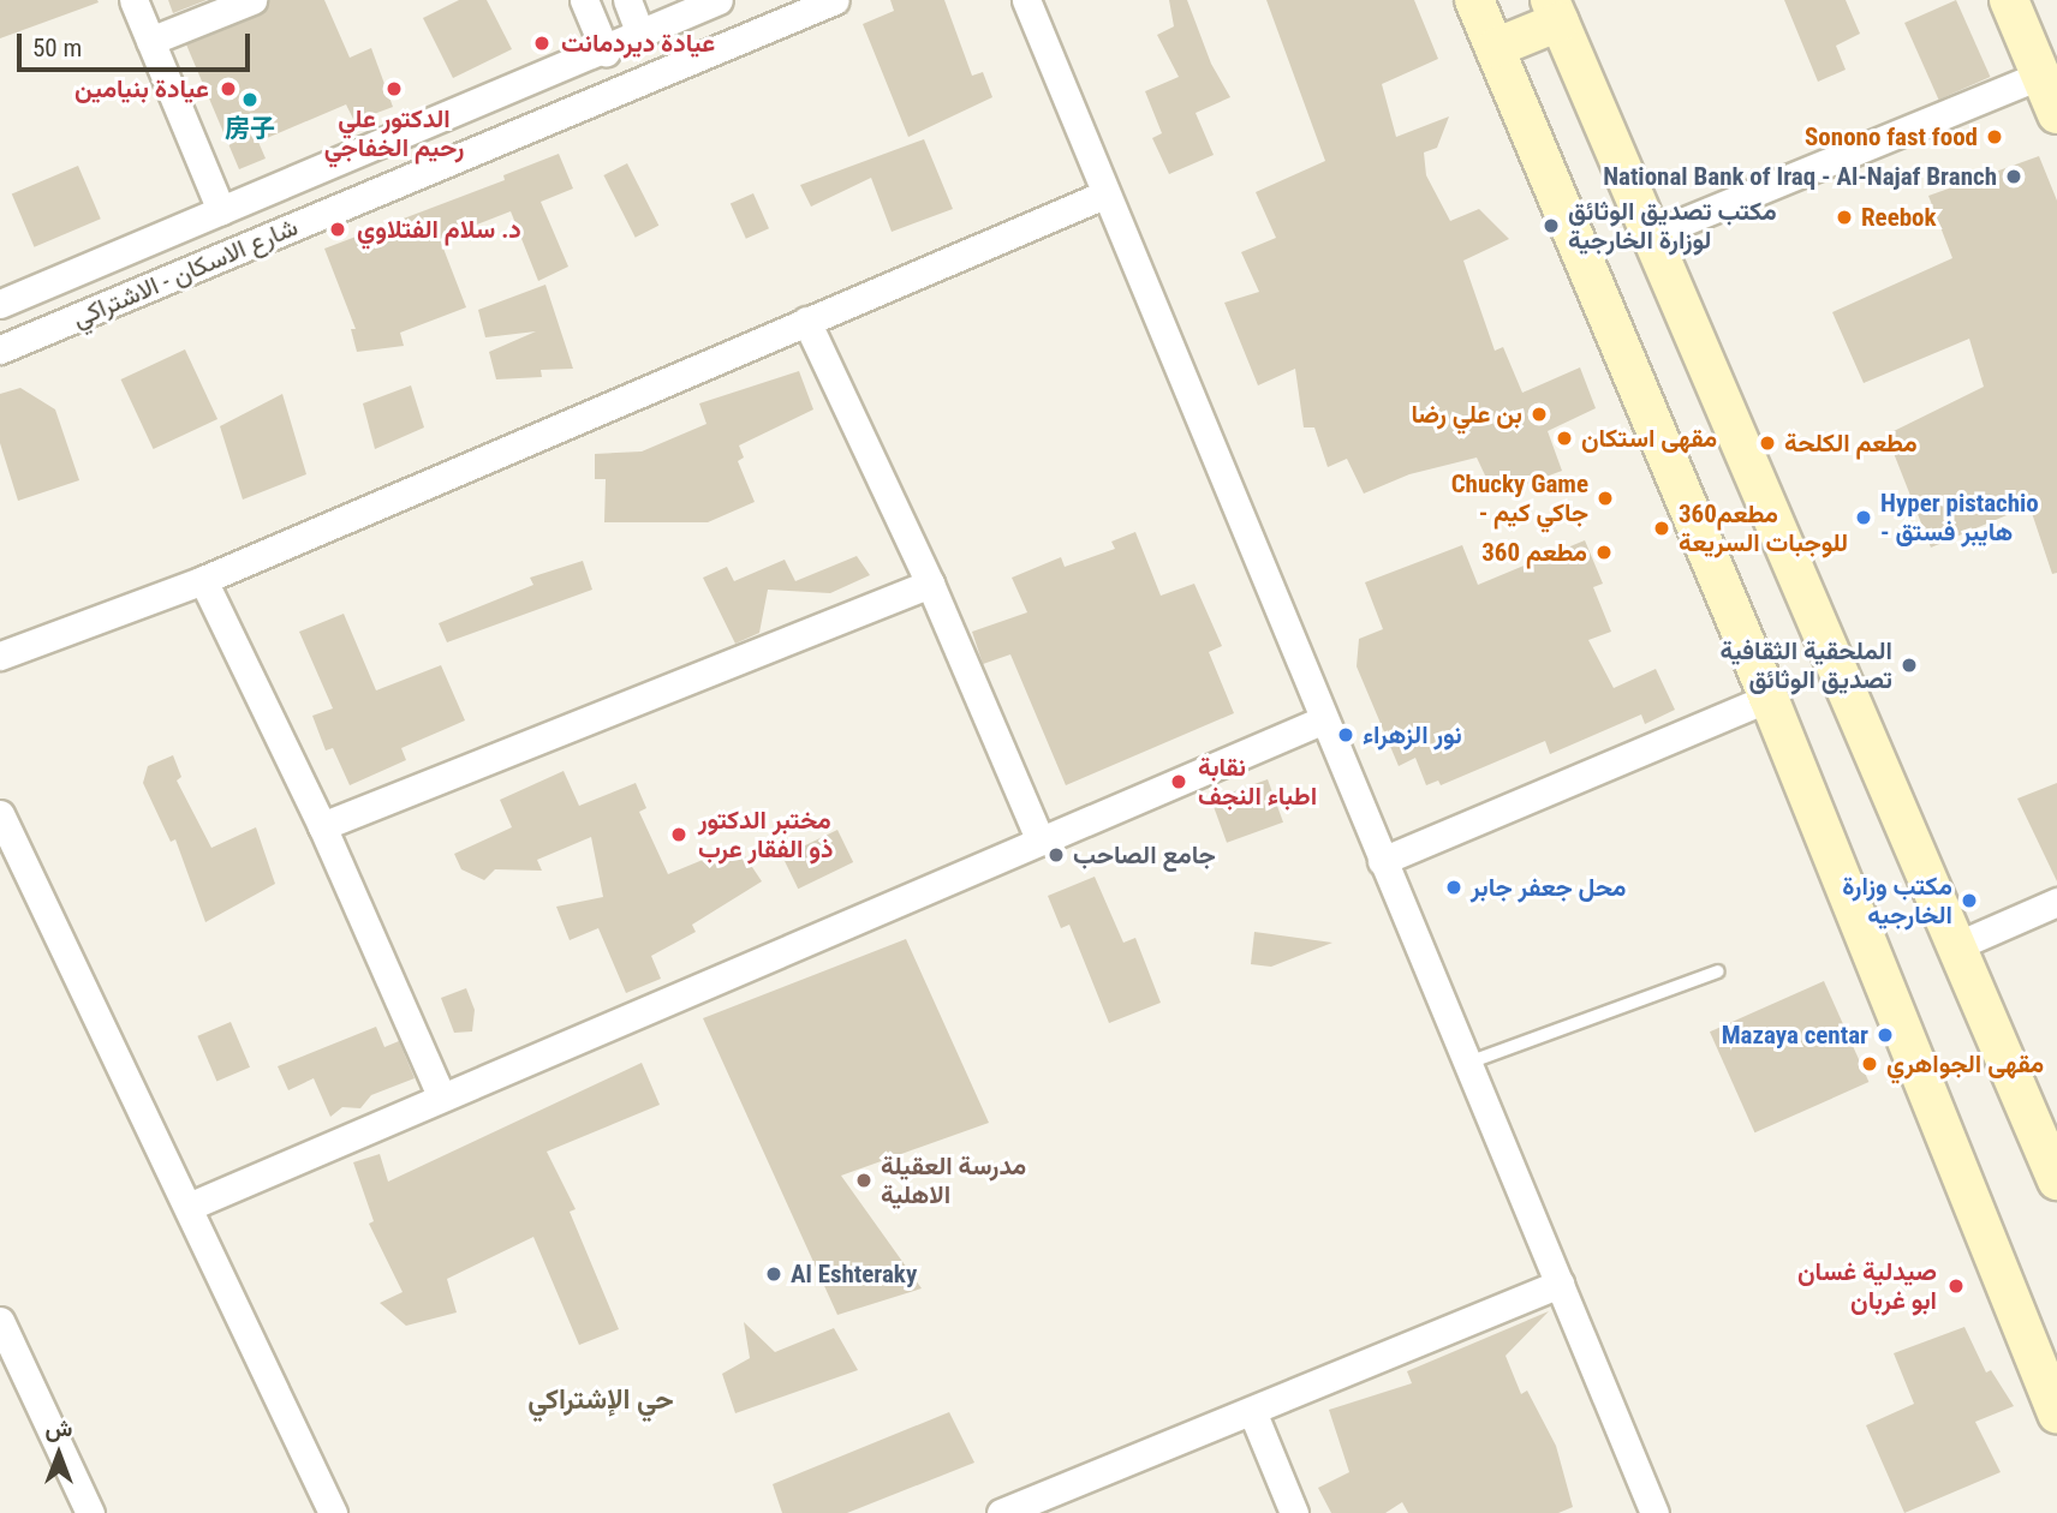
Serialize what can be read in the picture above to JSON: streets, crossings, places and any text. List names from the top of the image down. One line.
{"streets":{"street":["شارع الاسكان - الاشتراكي"]},"districts":["حي الإشتراكي"],"places":["عيادة ديردمانت","عيادة بنيامين","الدكتور علي رحيم الخفاجي","房子","Sonono fast food","National Bank of Iraq - Al-Najaf Branch","Reebok","مكتب تصديق الوثائق لوزارة الخارجية","د. سلام الفتلاوي","بن علي رضا","مقهى استكان","مطعم الكلحة","Chucky Game - جاكي كيم","Hyper pistachio - هايبر فستق","مطعم360 للوجبات السريعة","مطعم 360","الملحقية الثقافية تصديق الوثائق","نور الزهراء","نقابة اطباء النجف","مختبر الدكتور ذو الفقار عرب","جامع الصاحب","محل جعفر جابر","مكتب وزارة الخارجيه","Mazaya centar","مقهى الجواهري","مدرسة العقيلة الاهلية","Al Eshteraky","صيدلية غسان ابو غربان"],"scale_bar":"50 m","north":"top"}
